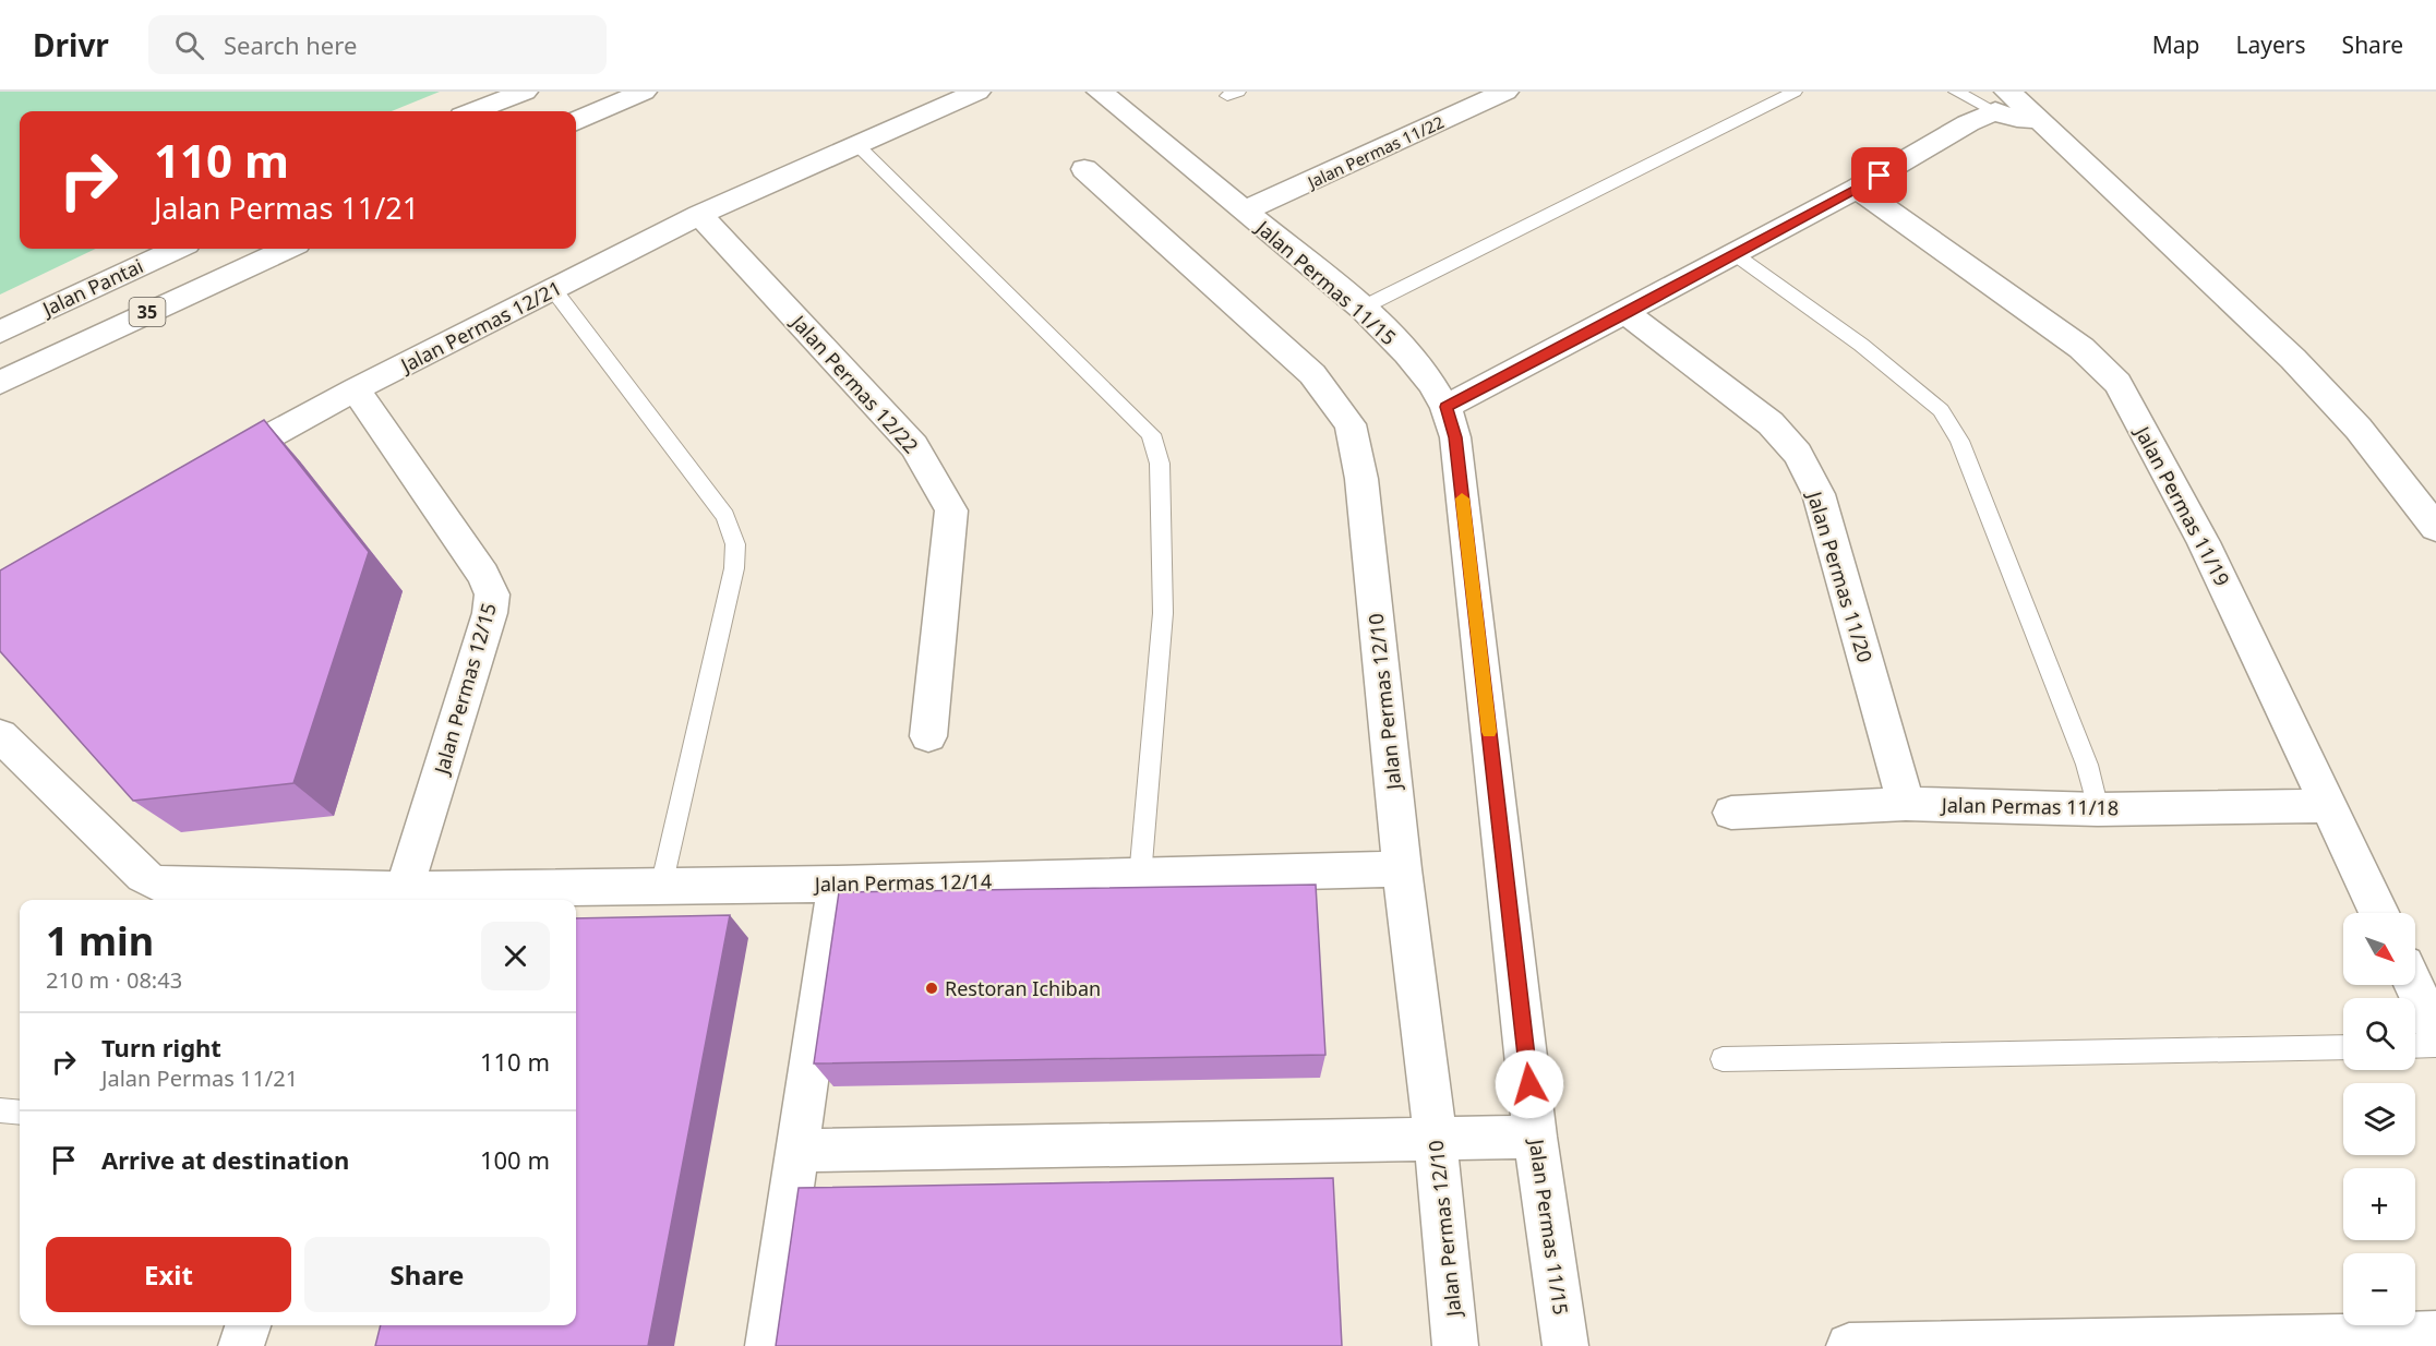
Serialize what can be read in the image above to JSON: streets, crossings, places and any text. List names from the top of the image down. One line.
{"streets":{"main road":["Jalan Permas 11/22","Jalan Permas 11/15","Jalan Pantai","35","Jalan Permas 12/21","Jalan Permas 12/22","Jalan Permas 11/19","Jalan Permas 11/20","Jalan Permas 12/15","Jalan Permas 12/10","Jalan Permas 11/18","Jalan Permas 12/14"]},"crossings":[["Jalan Permas 11/22","Jalan Permas 11/15"],["Jalan Permas 12/21","Jalan Permas 12/22"],["Jalan Permas 12/21","Jalan Permas 12/15"],["Jalan Permas 11/19","Jalan Permas 11/18"],["Jalan Permas 11/20","Jalan Permas 11/18"],["Jalan Permas 12/15","Jalan Permas 12/14"],["Jalan Permas 12/10","Jalan Permas 12/14"]],"places":["Restoran Ichiban"],"north":"bottom right","page":{"header":"Drivr","search":"Search here","nav":["Map","Layers","Share"],"turn":["110 m","Jalan Permas 11/21"],"heading":["1 min","210 m · 08:43"],"map_buttons":["+","−"],"list":[{"name":"Turn right","note":"Jalan Permas 11/21","value":"110 m"},{"name":"Arrive at destination","value":"100 m"}],"buttons":["Exit","Share"]}}
